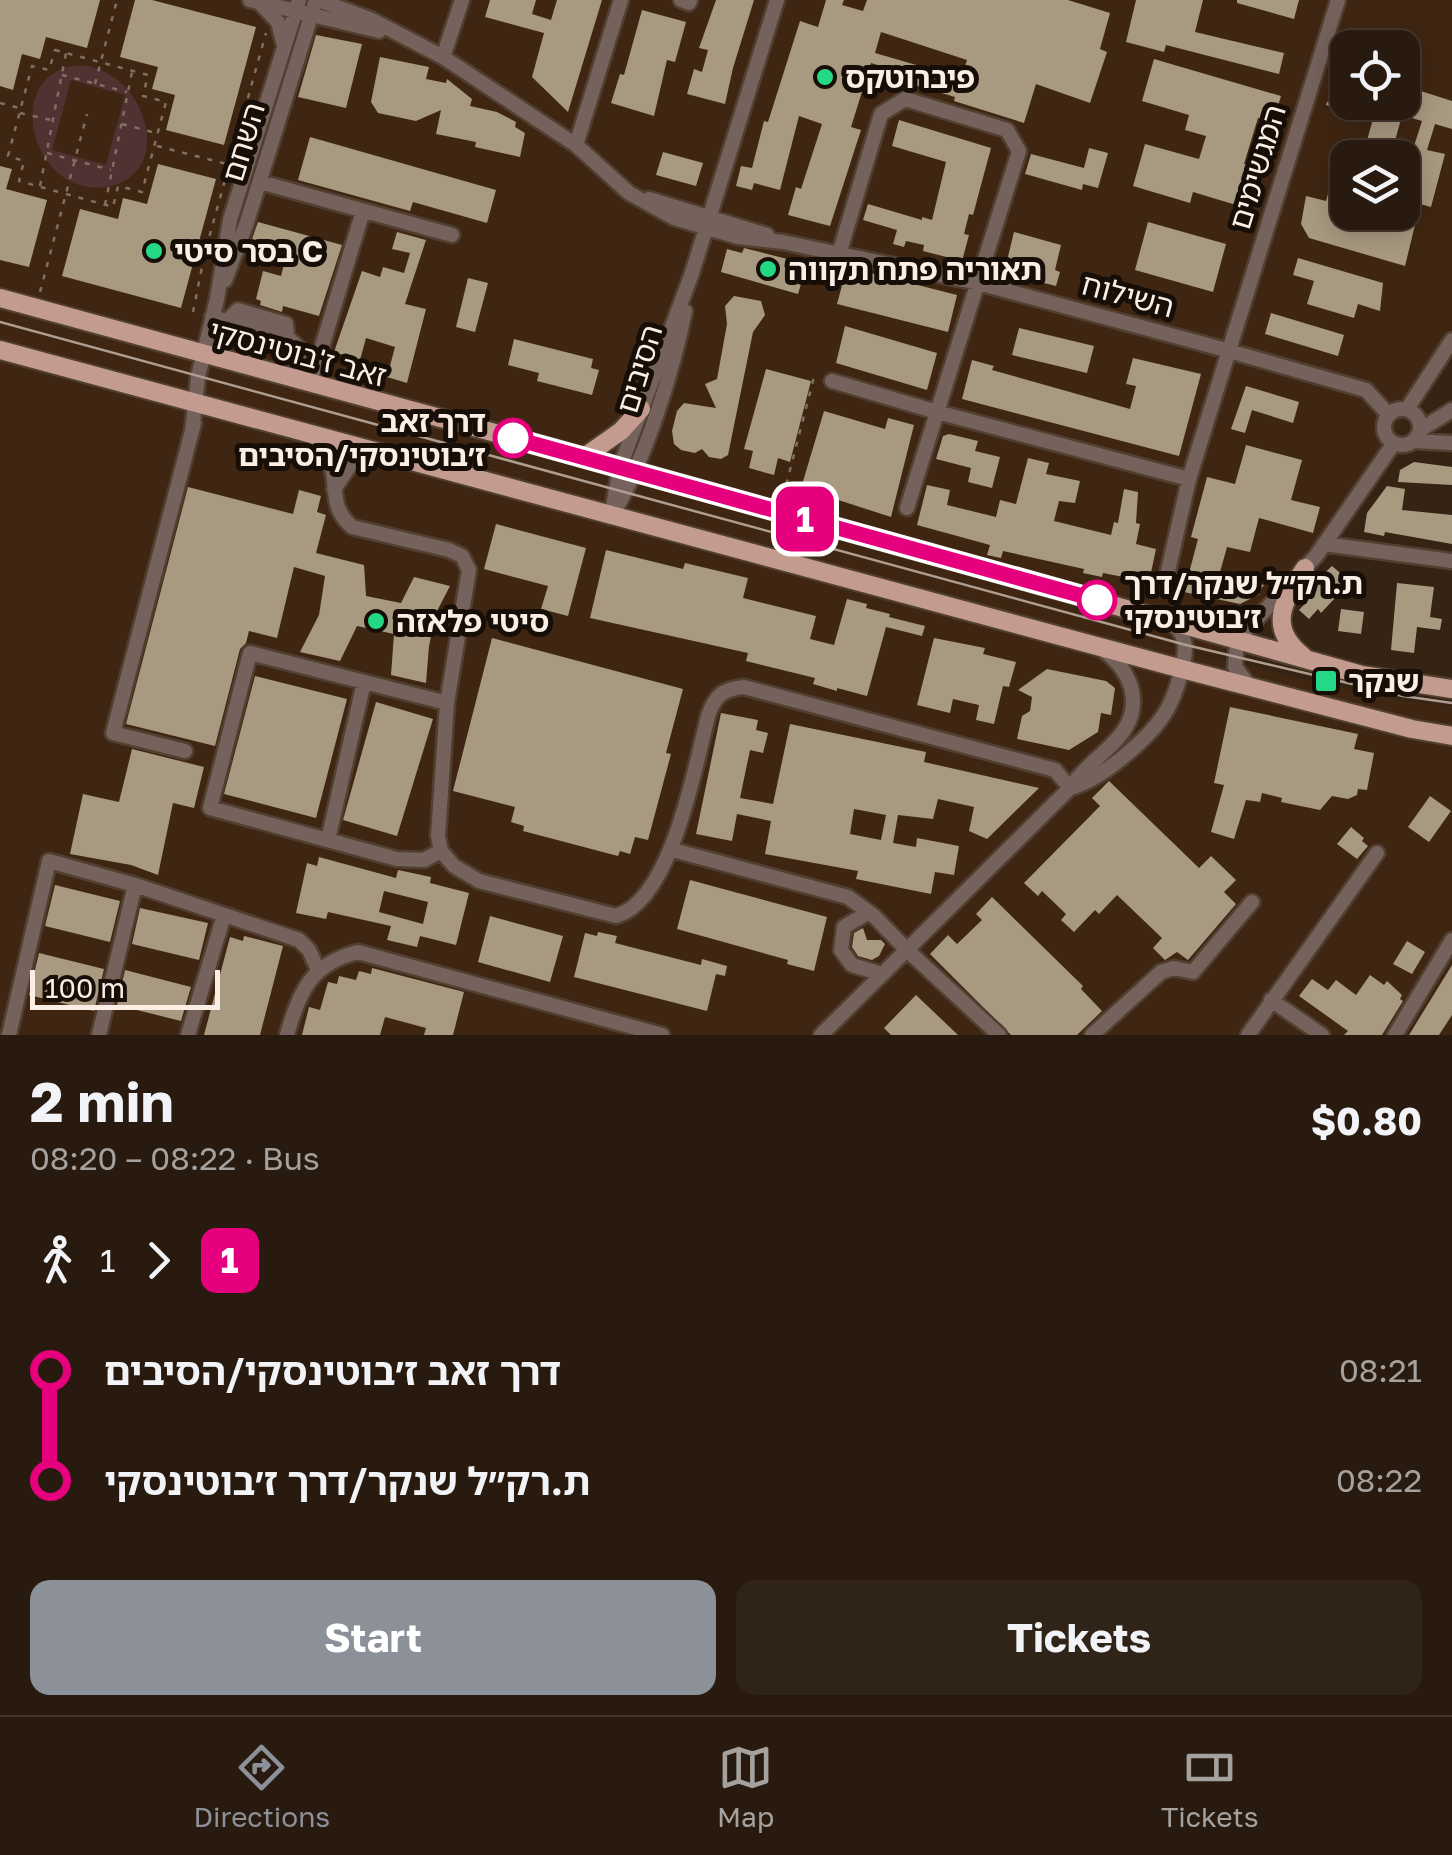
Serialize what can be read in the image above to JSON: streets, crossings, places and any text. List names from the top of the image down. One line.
{"streets":{"main road":["זאב ז'בוטינסקי"],"street":["השחם","המגשימים","השילוח","הסיבים"]},"crossings":[["השחם","השילוח"],["השחם","זאב ז'בוטינסקי"],["המגשימים","השילוח"],["השילוח","הסיבים"],["זאב ז'בוטינסקי","הסיבים"]],"places":{"other":["פיברוטקס","בסר סיטי C","תאוריה פתח תקווה","דרך זאב ז׳בוטינסקי/הסיבים","ת.רק״ל שנקר/דרך ז׳בוטינסקי","סיטי פלאזה"],"transit":["שנקר"]},"lines":["bus line 1"],"scale_bar":"100 m","page":{"on_map":"1","scale":"100 m","heading":["2 min","08:20 – 08:22 · Bus","$0.80"],"legs":["1","1"],"list":[{"name":"דרך זאב ז׳בוטינסקי/הסיבים","value":"08:21"},{"name":"ת.רק״ל שנקר/דרך ז׳בוטינסקי","value":"08:22"}],"buttons":["Start","Tickets"],"tabs":["Directions","Map","Tickets"]}}
